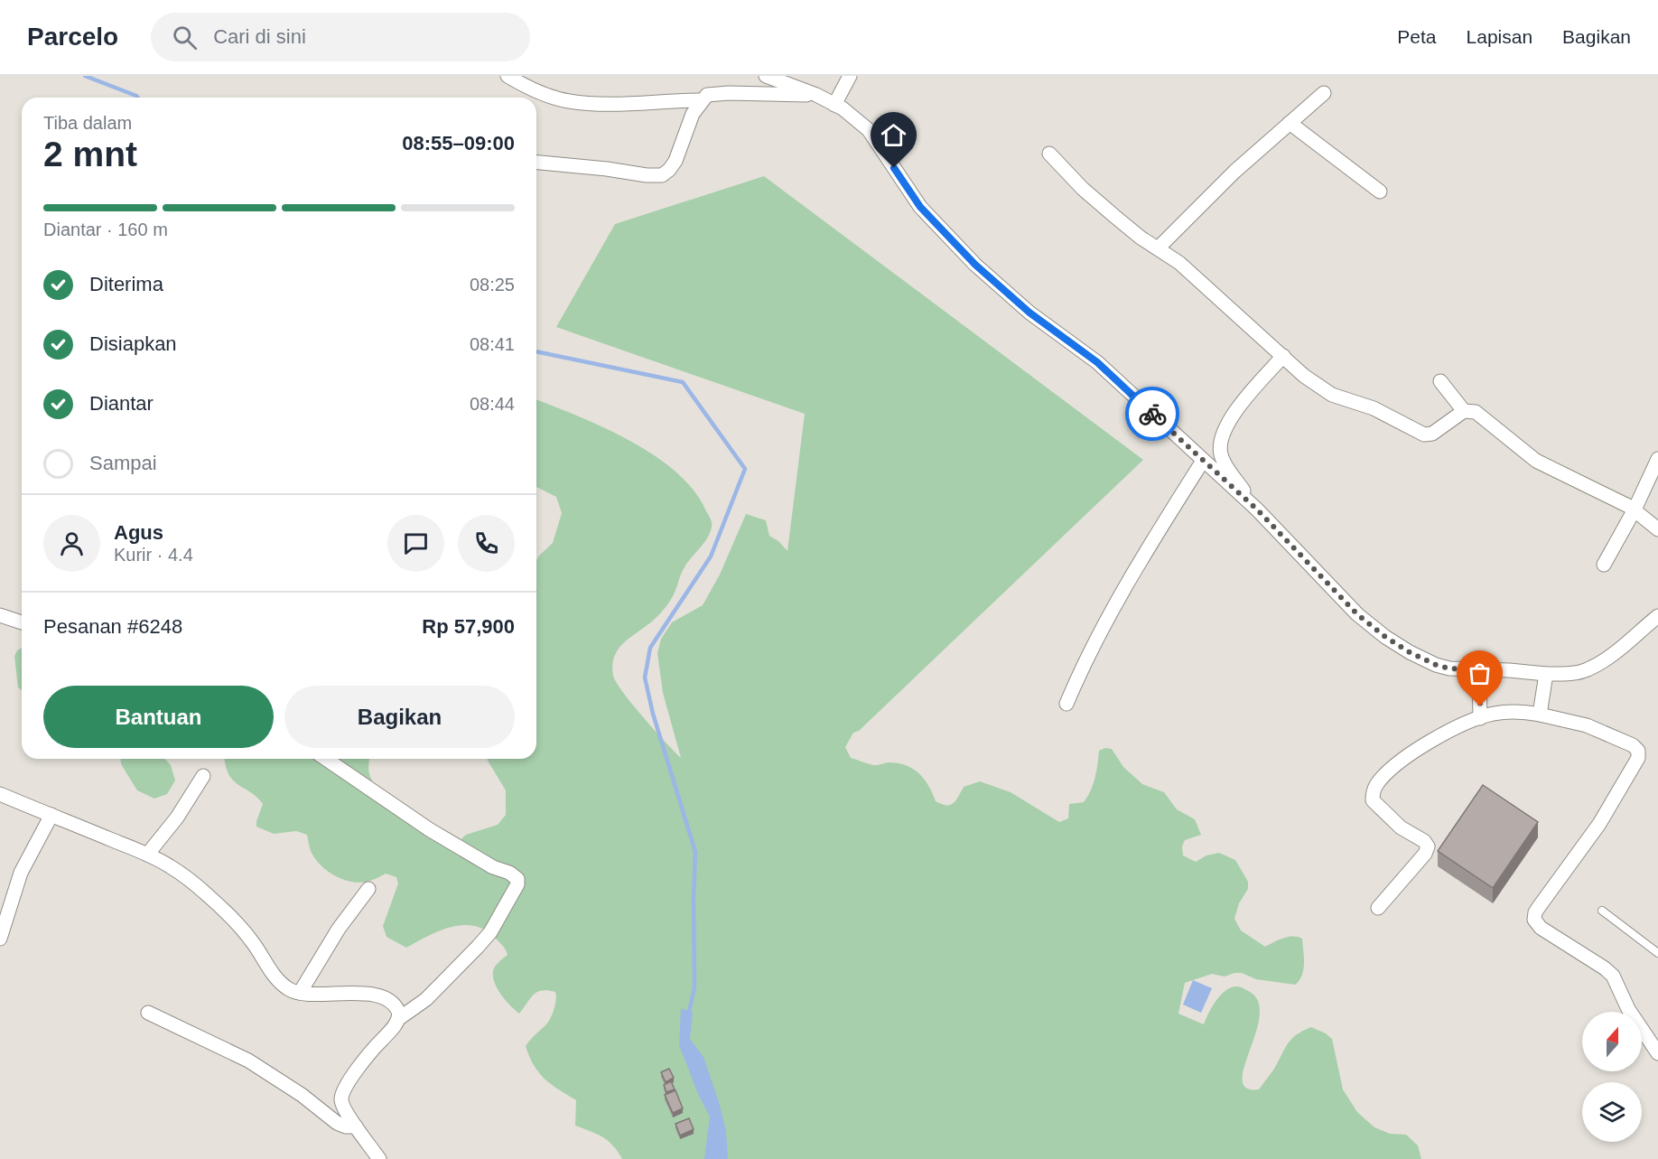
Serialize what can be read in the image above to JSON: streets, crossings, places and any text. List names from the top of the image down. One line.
{"north":"top","page":{"header":"Parcelo","search":"Cari di sini","nav":["Peta","Lapisan","Bagikan"],"heading":["2 mnt","Tiba dalam","08:55–09:00"],"panel":["Agus","Kurir · 4.4","Pesanan #6248","Rp 57,900"],"bar":"Diantar · 160 m","list":[["Diterima","08:25"],["Disiapkan","08:41"],["Diantar","08:44"],"Sampai"],"buttons":["Bantuan","Bagikan"]}}
